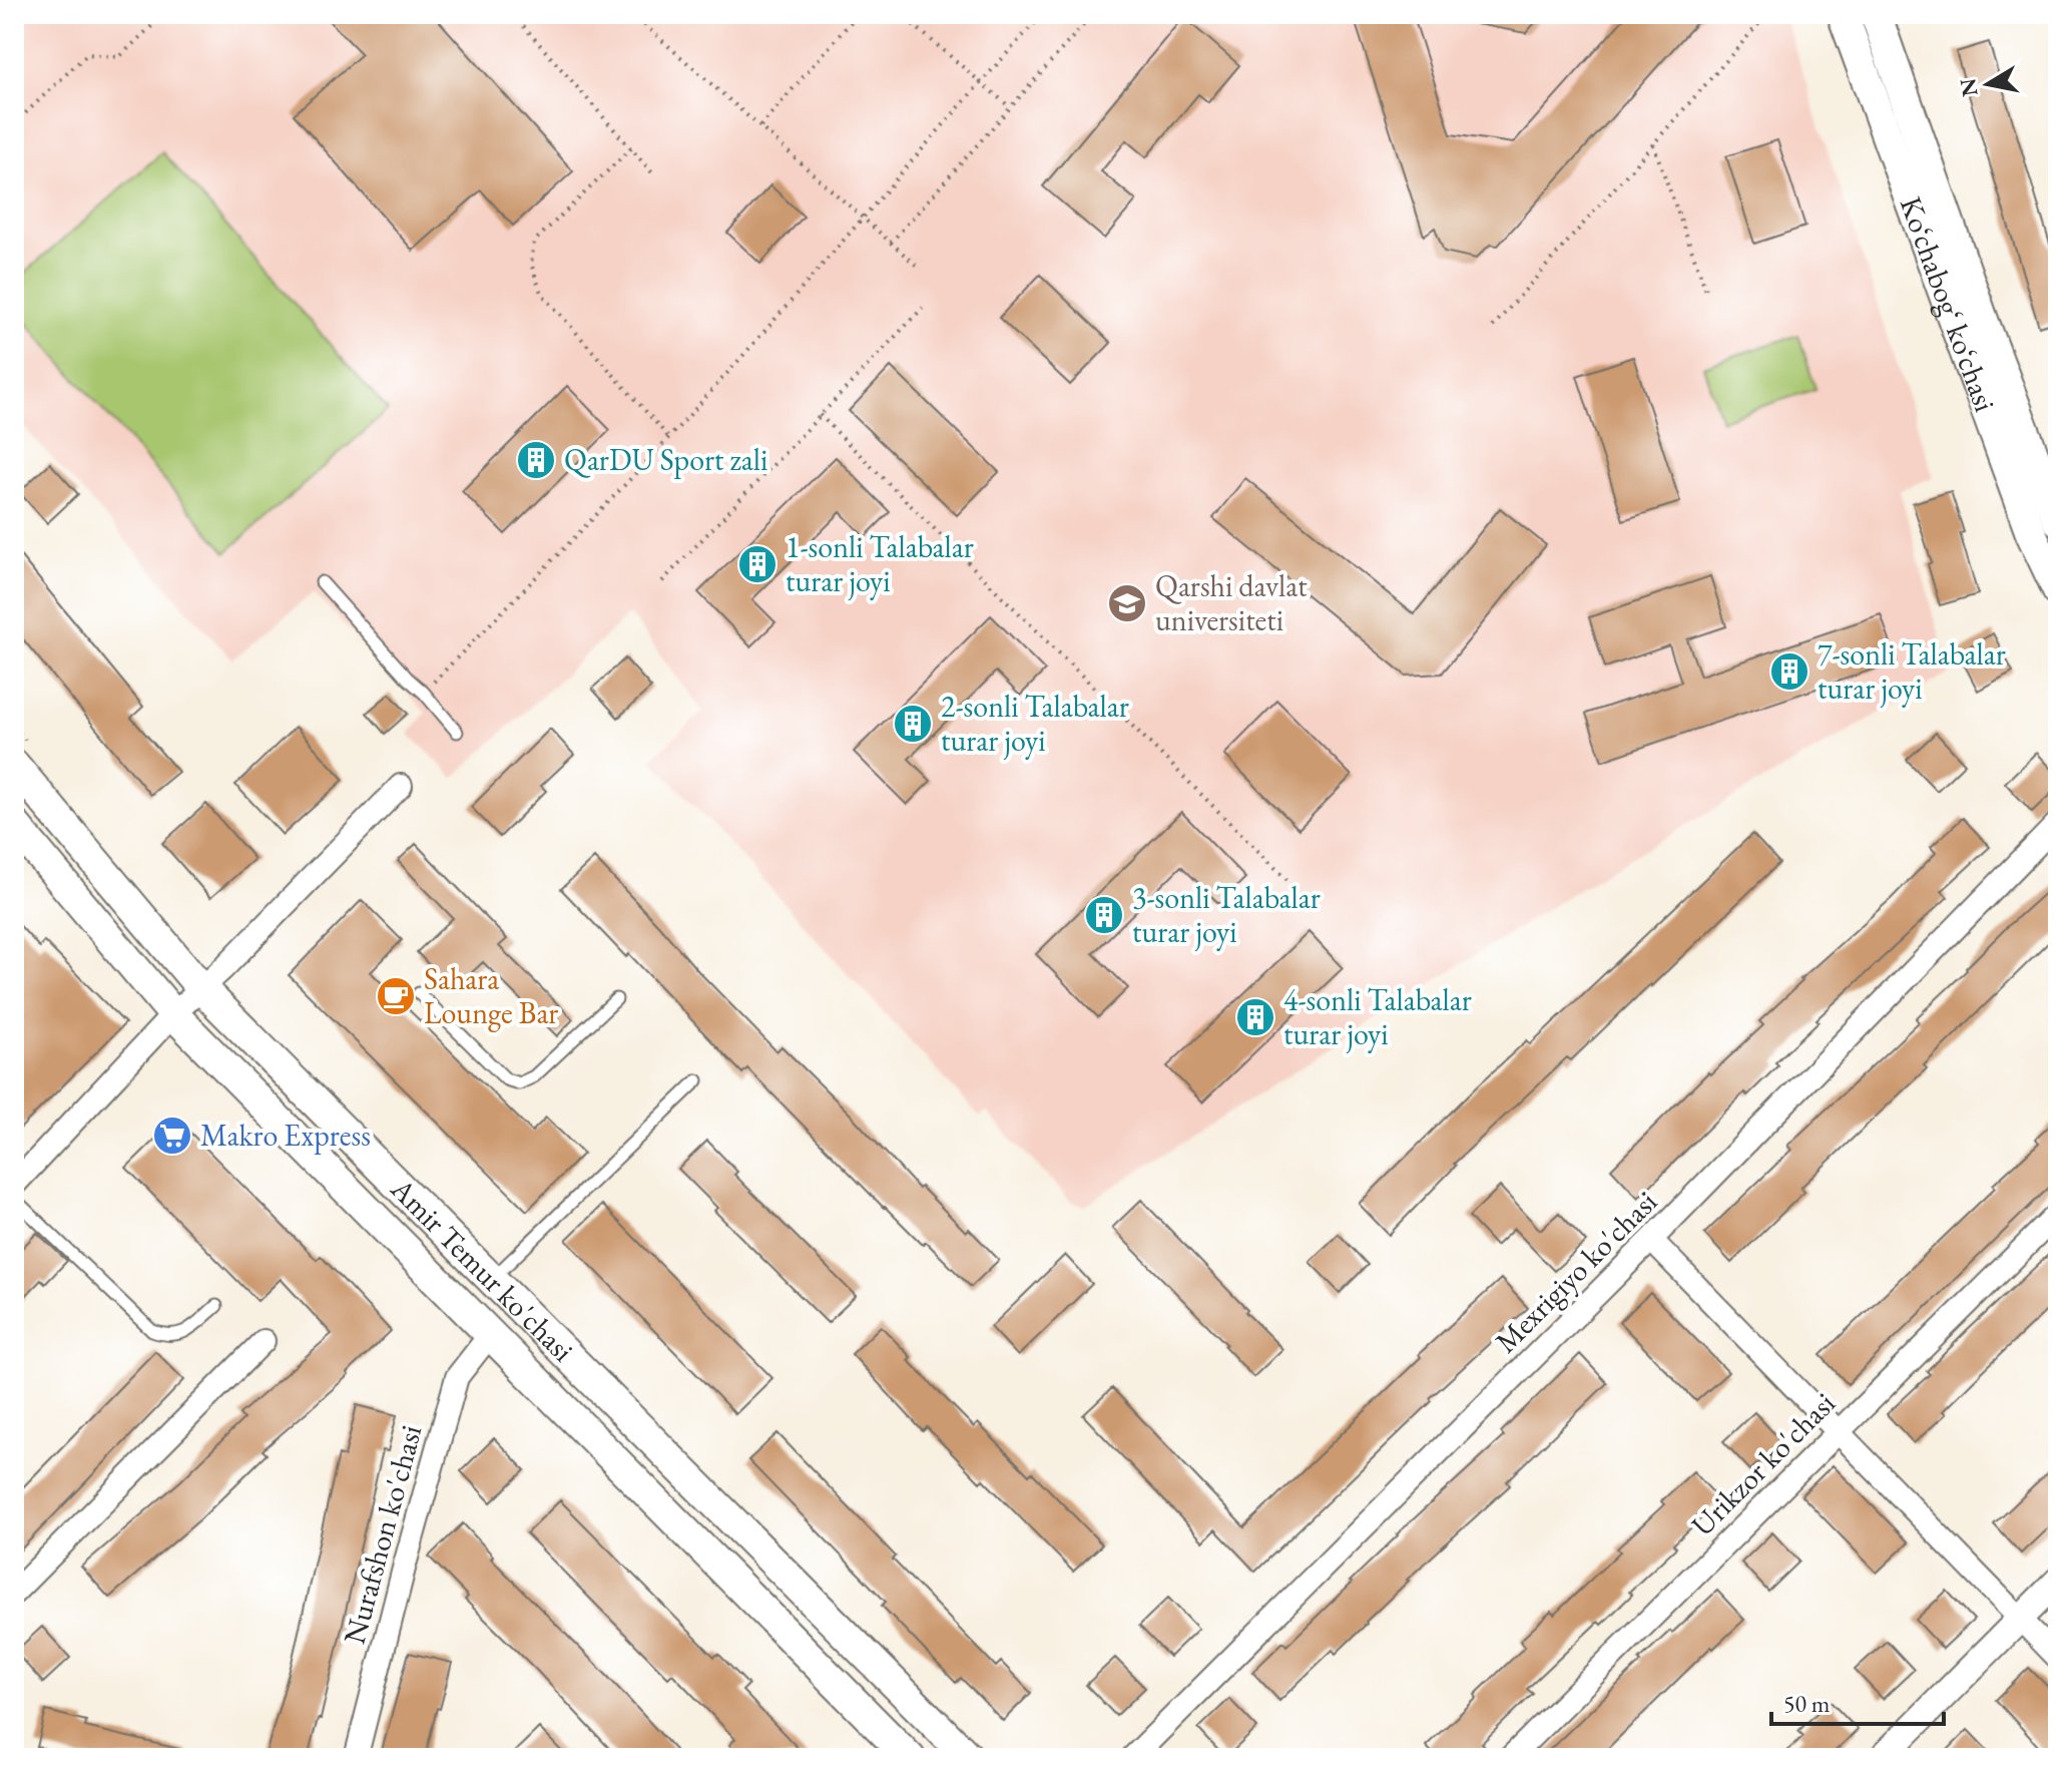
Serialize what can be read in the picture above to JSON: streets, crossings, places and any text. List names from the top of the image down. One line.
{"streets":{"main road":["Ko‘chabog‘ ko‘chasi","Amir Temur ko'chasi"],"street":["Mexrigiyo ko'chasi","Urikzor ko'chasi","Nurafshon ko'chasi"]},"crossings":[["Amir Temur ko'chasi","Nurafshon ko'chasi"]],"places":{"building":["QarDU Sport zali","1-sonli Talabalar turar joyi","7-sonli Talabalar turar joyi","2-sonli Talabalar turar joyi","3-sonli Talabalar turar joyi","4-sonli Talabalar turar joyi"],"school or university":["Qarshi davlat universiteti"],"cafe":["Sahara Lounge Bar"],"supermarket":["Makro Express"]},"scale_bar":"50 m","north":"left"}
